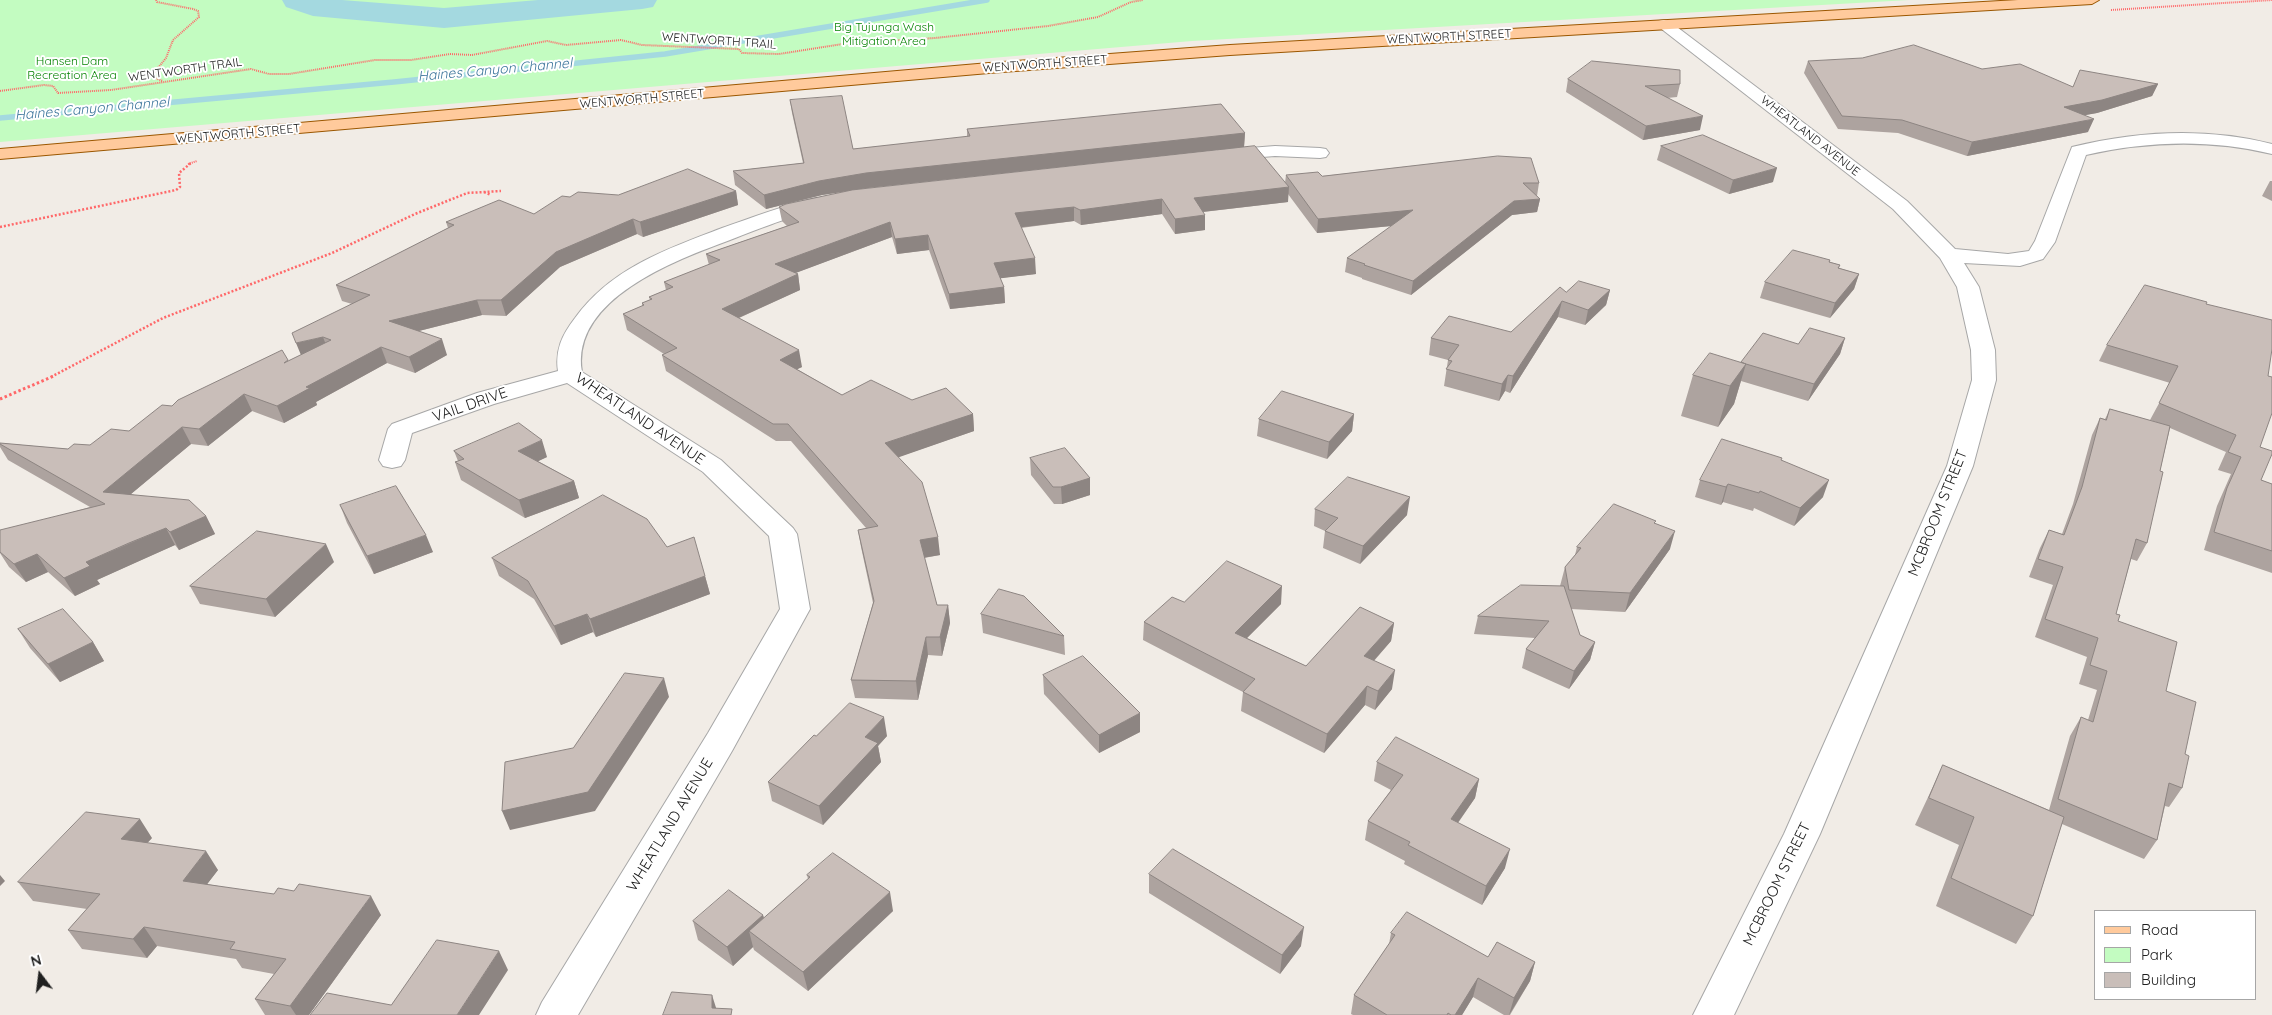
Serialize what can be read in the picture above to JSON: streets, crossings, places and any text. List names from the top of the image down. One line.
{"streets":{"main road":["WENTWORTH STREET"],"street":["WHEATLAND AVENUE","VAIL DRIVE","MCBROOM STREET"],"path":["WENTWORTH TRAIL"]},"crossings":[["WENTWORTH STREET","WHEATLAND AVENUE"],["WHEATLAND AVENUE","VAIL DRIVE"],["WHEATLAND AVENUE","MCBROOM STREET"]],"water":["Haines Canyon Channel"],"parks":["Big Tujunga Wash Mitigation Area","Hansen Dam Recreation Area"],"legend":["Road","Park","Building"],"north":"top"}
